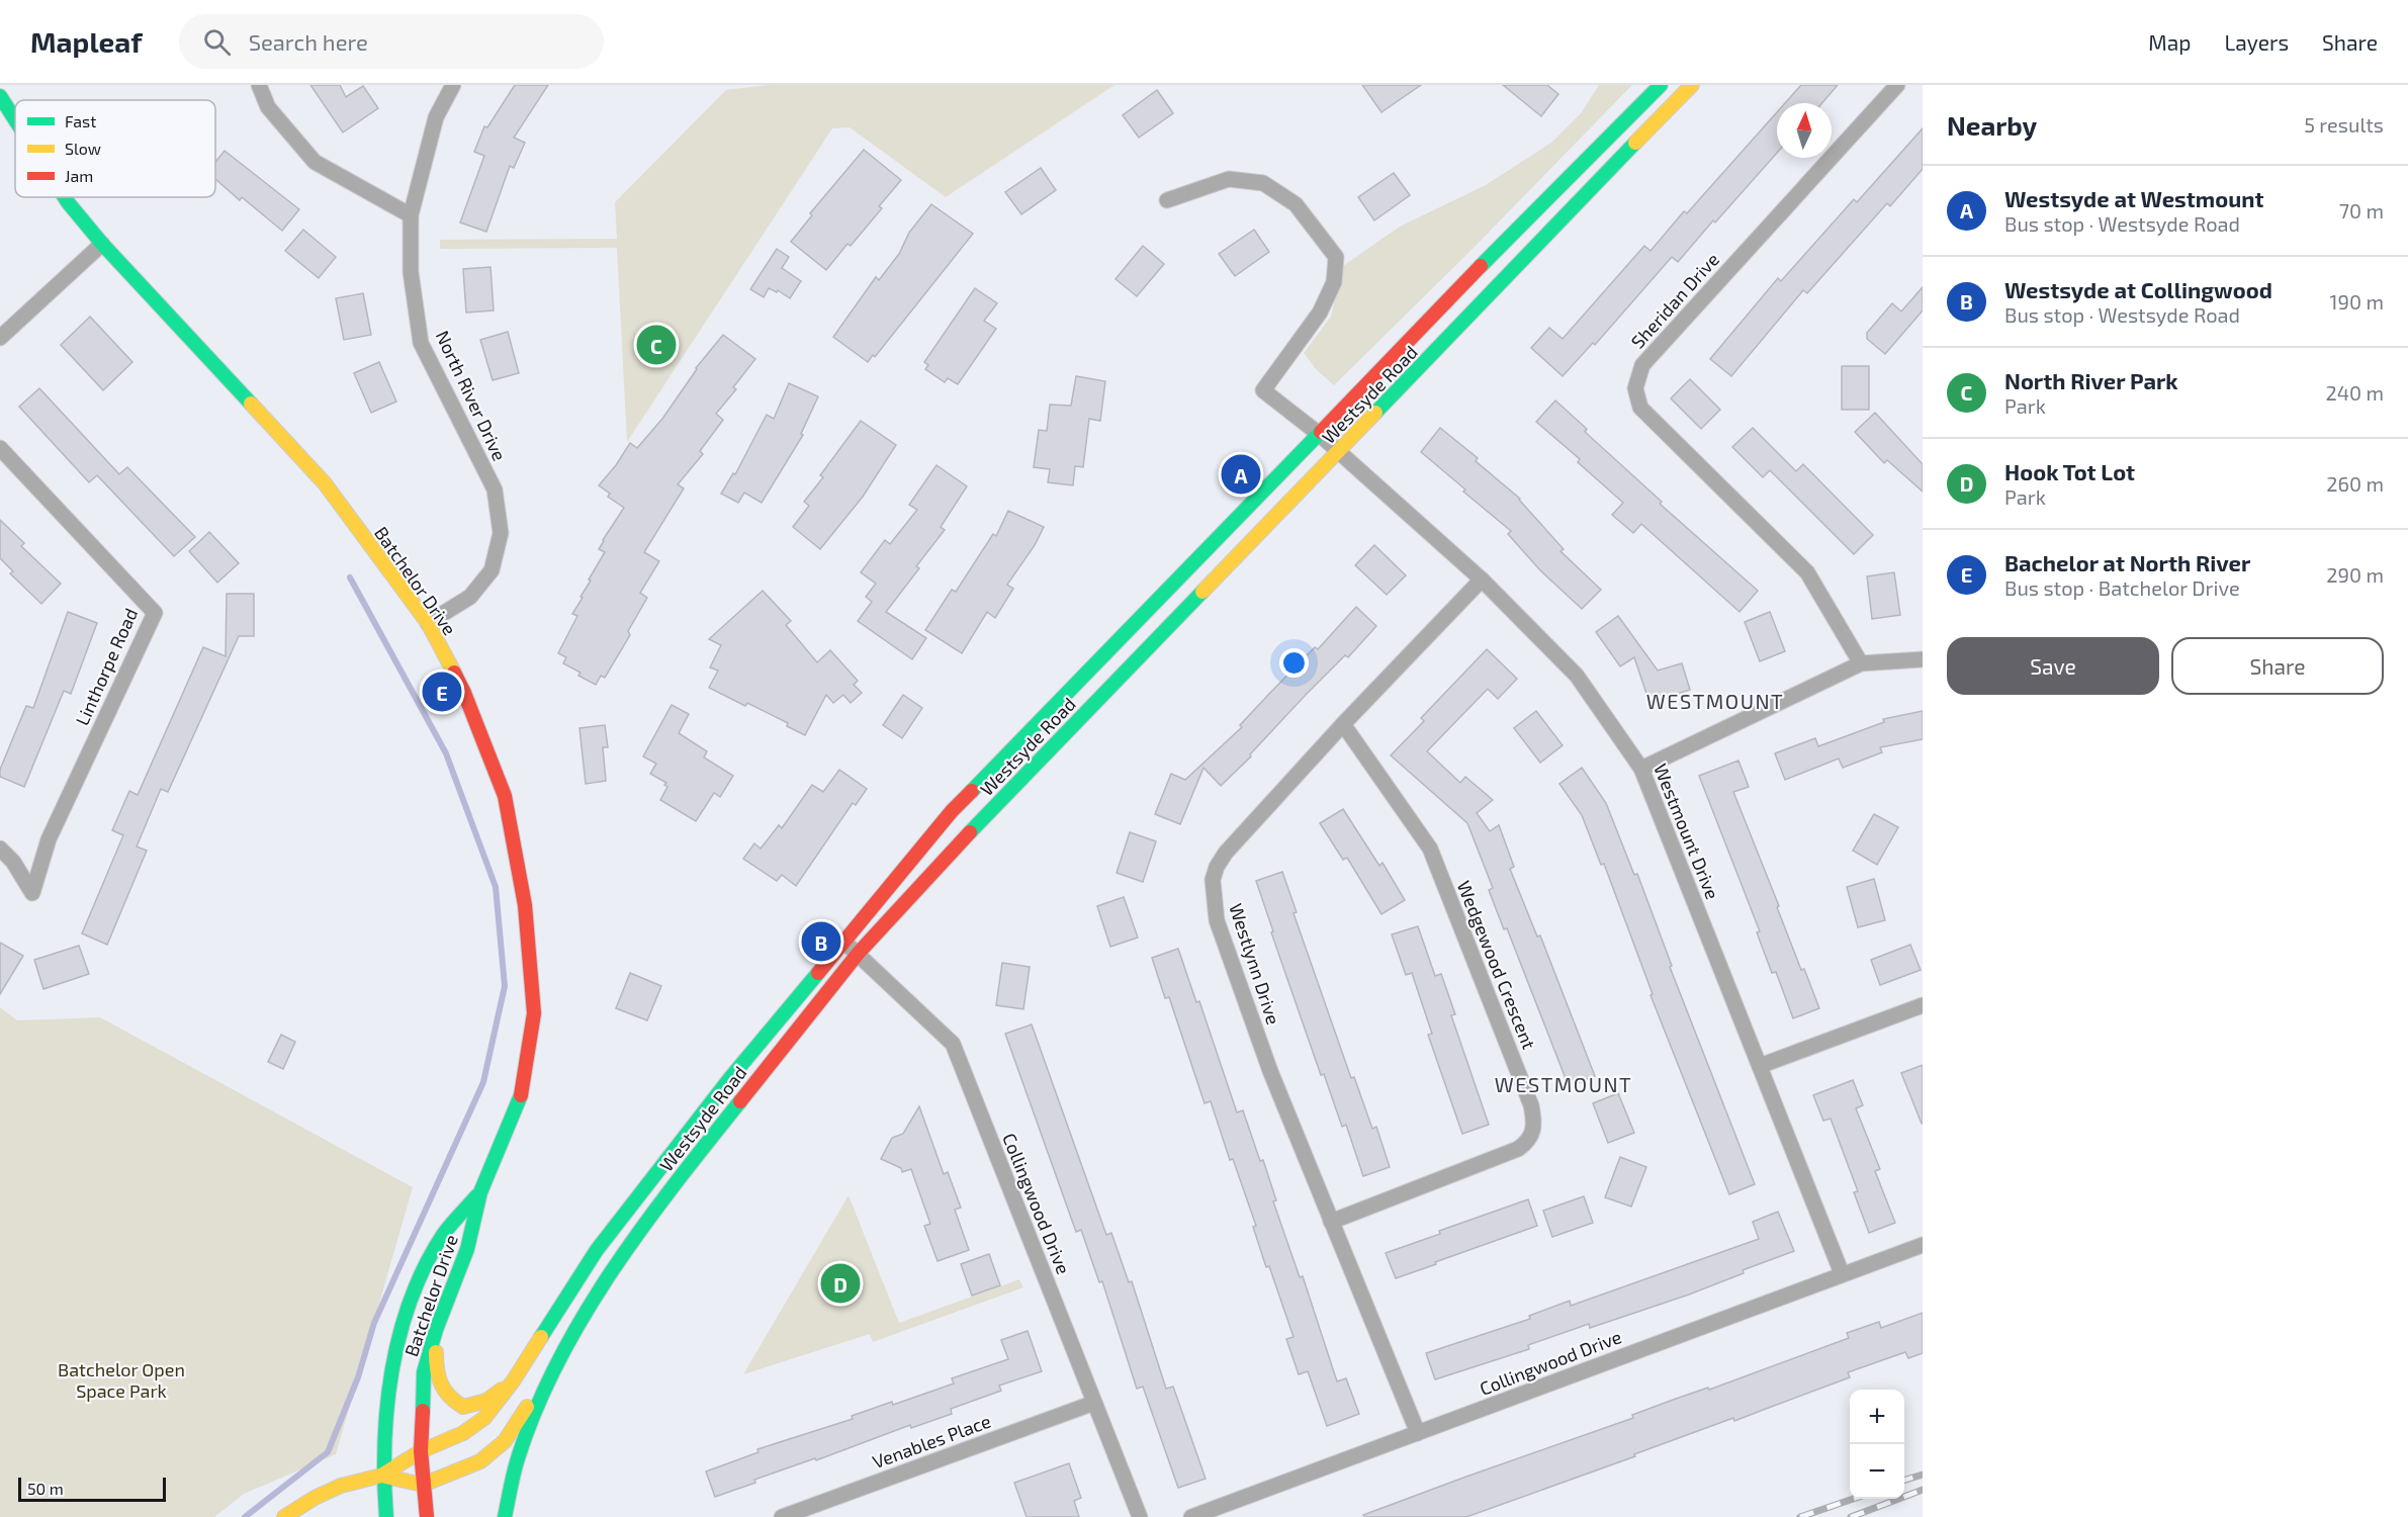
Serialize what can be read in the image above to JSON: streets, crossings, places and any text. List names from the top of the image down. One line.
{"streets":{"main road":["Westsyde Road","Batchelor Drive"],"street":["Sheridan Drive","North River Drive","Linthorpe Road","Westmount Drive","Westlynn Drive","Wedgewood Crescent","Collingwood Drive","Venables Place"]},"crossings":[["Westsyde Road","Batchelor Drive"],["Westsyde Road","Westmount Drive"],["Westsyde Road","Collingwood Drive"],["North River Drive","Batchelor Drive"],["Westmount Drive","Westlynn Drive"],["Westmount Drive","Collingwood Drive"],["Westlynn Drive","Wedgewood Crescent"],["Westlynn Drive","Collingwood Drive"],["Collingwood Drive","Venables Place"]],"districts":["WESTMOUNT","WESTMOUNT"],"parks":["Batchelor Open Space Park"],"legend":["Fast","Slow","Jam"],"scale_bar":"50 m","north":"top","page":{"header":"Mapleaf","search":"Search here","nav":["Map","Layers","Share"],"heading":["Nearby","5 results"],"list":[{"mark":"A","name":"Westsyde at Westmount","note":"Bus stop · Westsyde Road","value":"70 m"},{"mark":"B","name":"Westsyde at Collingwood","note":"Bus stop · Westsyde Road","value":"190 m"},{"mark":"C","name":"North River Park","note":"Park","value":"240 m"},{"mark":"D","name":"Hook Tot Lot","note":"Park","value":"260 m"},{"mark":"E","name":"Bachelor at North River","note":"Bus stop · Batchelor Drive","value":"290 m"}],"pins":["C","A","E","B","D"],"buttons":["Save","Share"],"map_buttons":["+","−"],"scale":"50 m"}}
